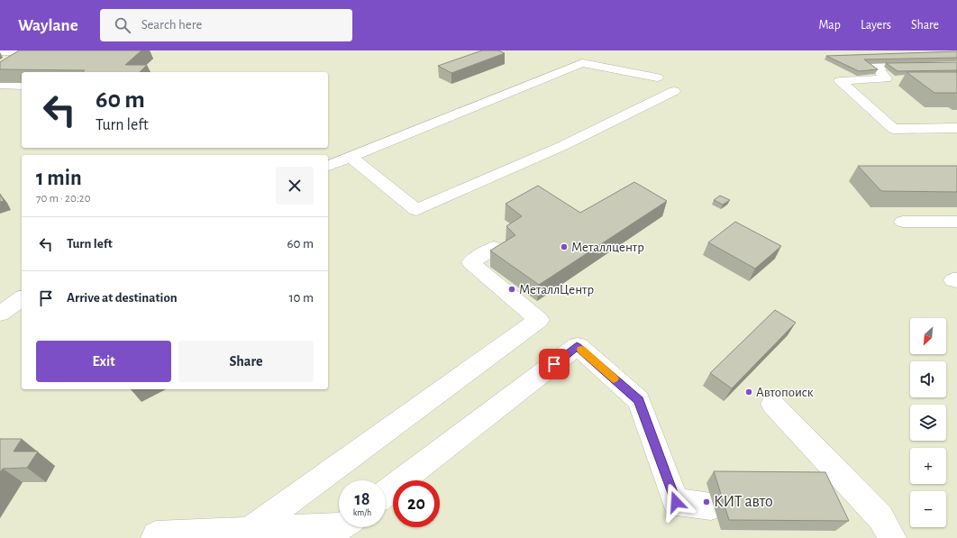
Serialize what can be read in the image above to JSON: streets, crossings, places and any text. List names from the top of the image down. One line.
{"places":["Металлцентр","МеталлЦентр","Автопоиск","КИТ авто"],"north":"bottom left","page":{"header":"Waylane","search":"Search here","nav":["Map","Layers","Share"],"turn":["60 m","Turn left"],"heading":["1 min","70 m · 20:20"],"list":[{"name":"Turn left","value":"60 m"},{"name":"Arrive at destination","value":"10 m"}],"map_buttons":["+","−"],"buttons":["Exit","Share"],"speed":"18 km/h","limit":"20"}}
